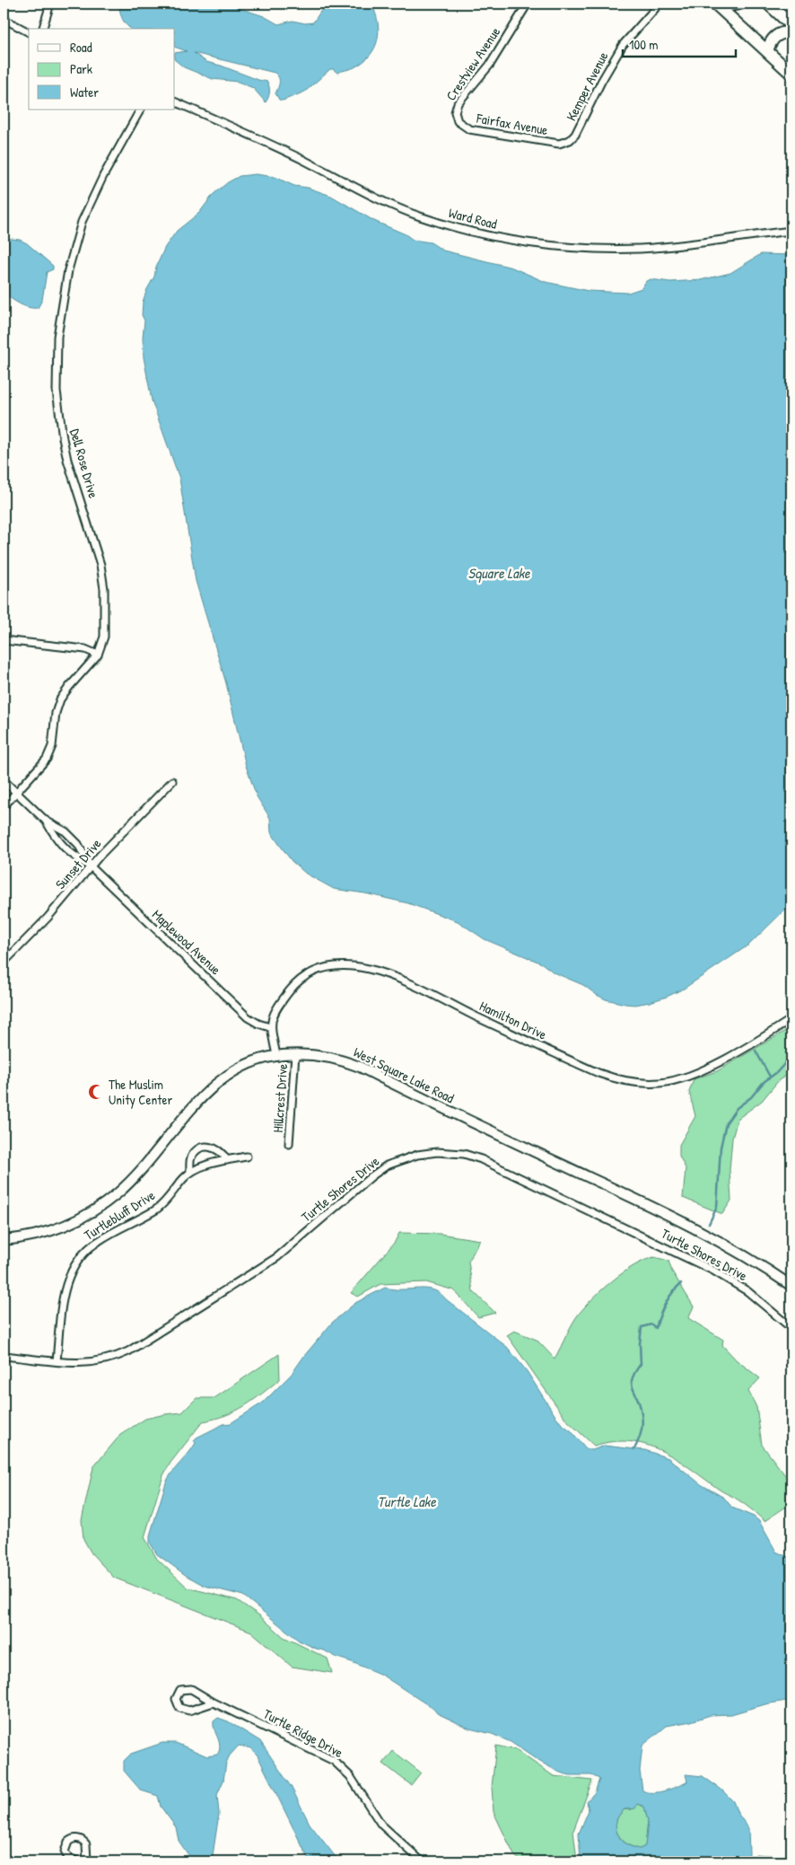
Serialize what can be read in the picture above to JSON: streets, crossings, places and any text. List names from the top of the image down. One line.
{"streets":{"street":["Crestview Avenue","Kemper Avenue","Fairfax Avenue","Ward Road","Dell Rose Drive","Sunset Drive","Maplewood Avenue","Hamilton Drive","West Square Lake Road","Hillcrest Drive","Turtle Shores Drive","Turtlebluff Drive","Turtle Ridge Drive"]},"crossings":[["Crestview Avenue","Fairfax Avenue"],["Kemper Avenue","Fairfax Avenue"],["Dell Rose Drive","Maplewood Avenue"],["Sunset Drive","Maplewood Avenue"],["Maplewood Avenue","Hamilton Drive"],["West Square Lake Road","Hillcrest Drive"],["Turtle Shores Drive","Turtlebluff Drive"]],"water":["Square Lake","Turtle Lake"],"places":{"mosque":["The Muslim Unity Center"]},"legend":["Road","Park","Water"],"scale_bar":"100 m"}
